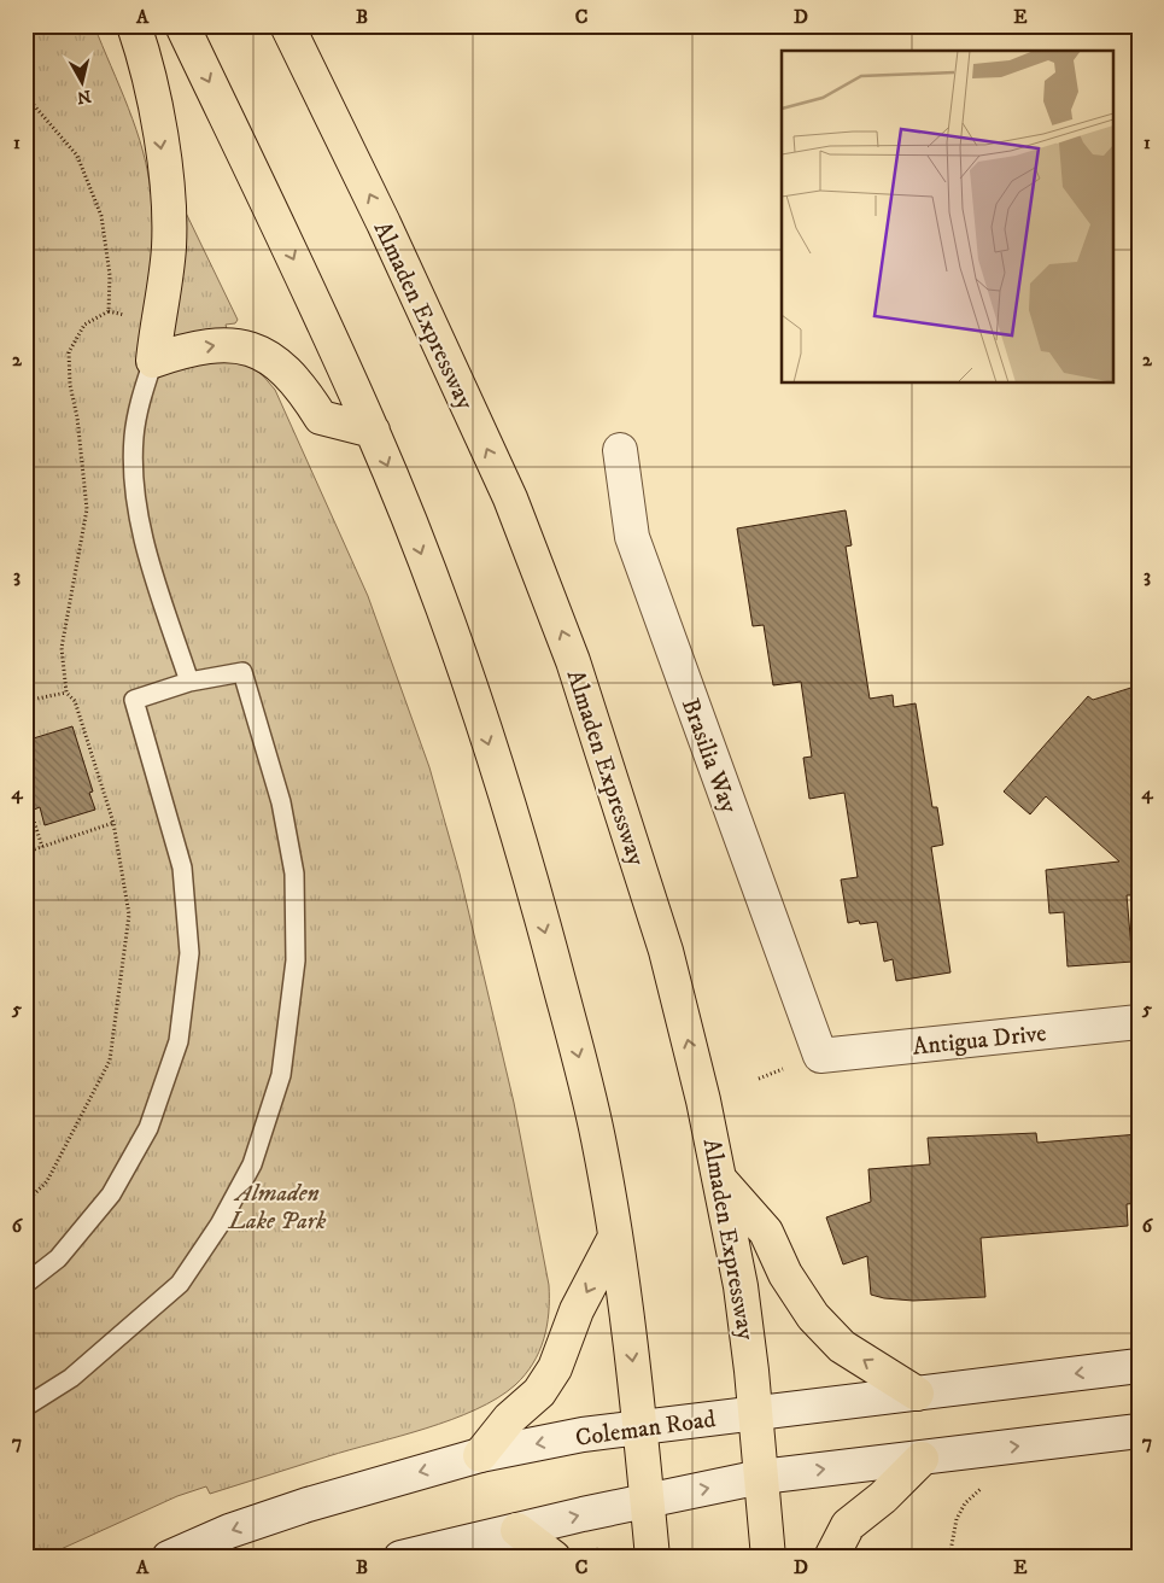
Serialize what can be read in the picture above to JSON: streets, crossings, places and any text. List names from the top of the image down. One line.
{"streets":{"main road":["Almaden Expressway"],"street":["Brasilia Way","Antigua Drive","Coleman Road"]},"crossings":[["Almaden Expressway","Coleman Road"],["Brasilia Way","Antigua Drive"]],"parks":["Almaden Lake Park"],"north":"bottom","grid":{"columns":["A","B","C","D","E"],"rows":["1","2","3","4","5","6","7"]}}
